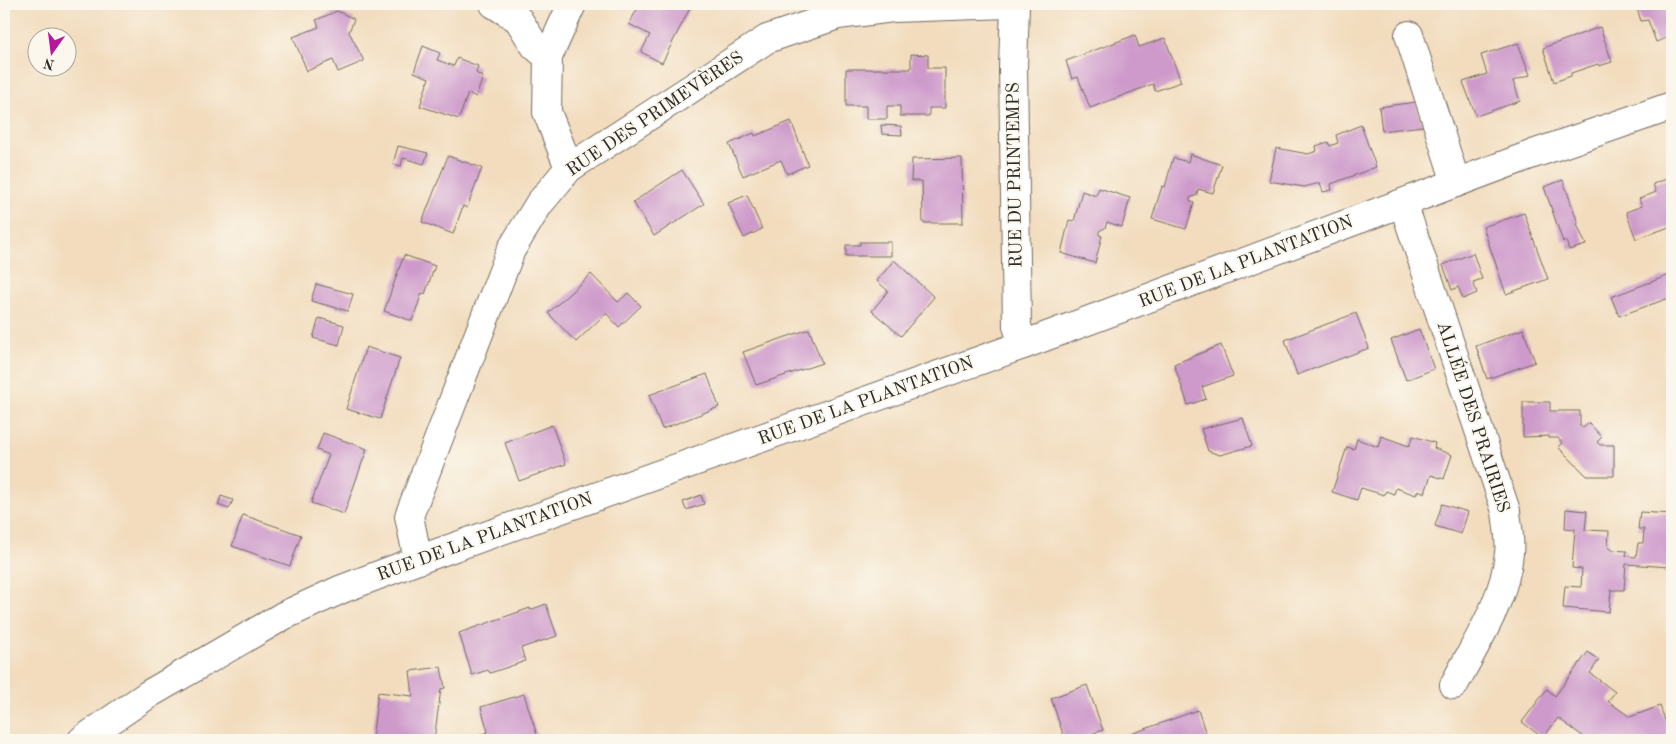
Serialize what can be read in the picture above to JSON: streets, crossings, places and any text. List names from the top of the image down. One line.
{"streets":{"street":["RUE DES PRIMEVÈRES","RUE DU PRINTEMPS","RUE DE LA PLANTATION","ALLÉE DES PRAIRIES"]},"crossings":[["RUE DES PRIMEVÈRES","RUE DE LA PLANTATION"],["RUE DU PRINTEMPS","RUE DE LA PLANTATION"],["RUE DE LA PLANTATION","ALLÉE DES PRAIRIES"]],"north":"bottom"}
